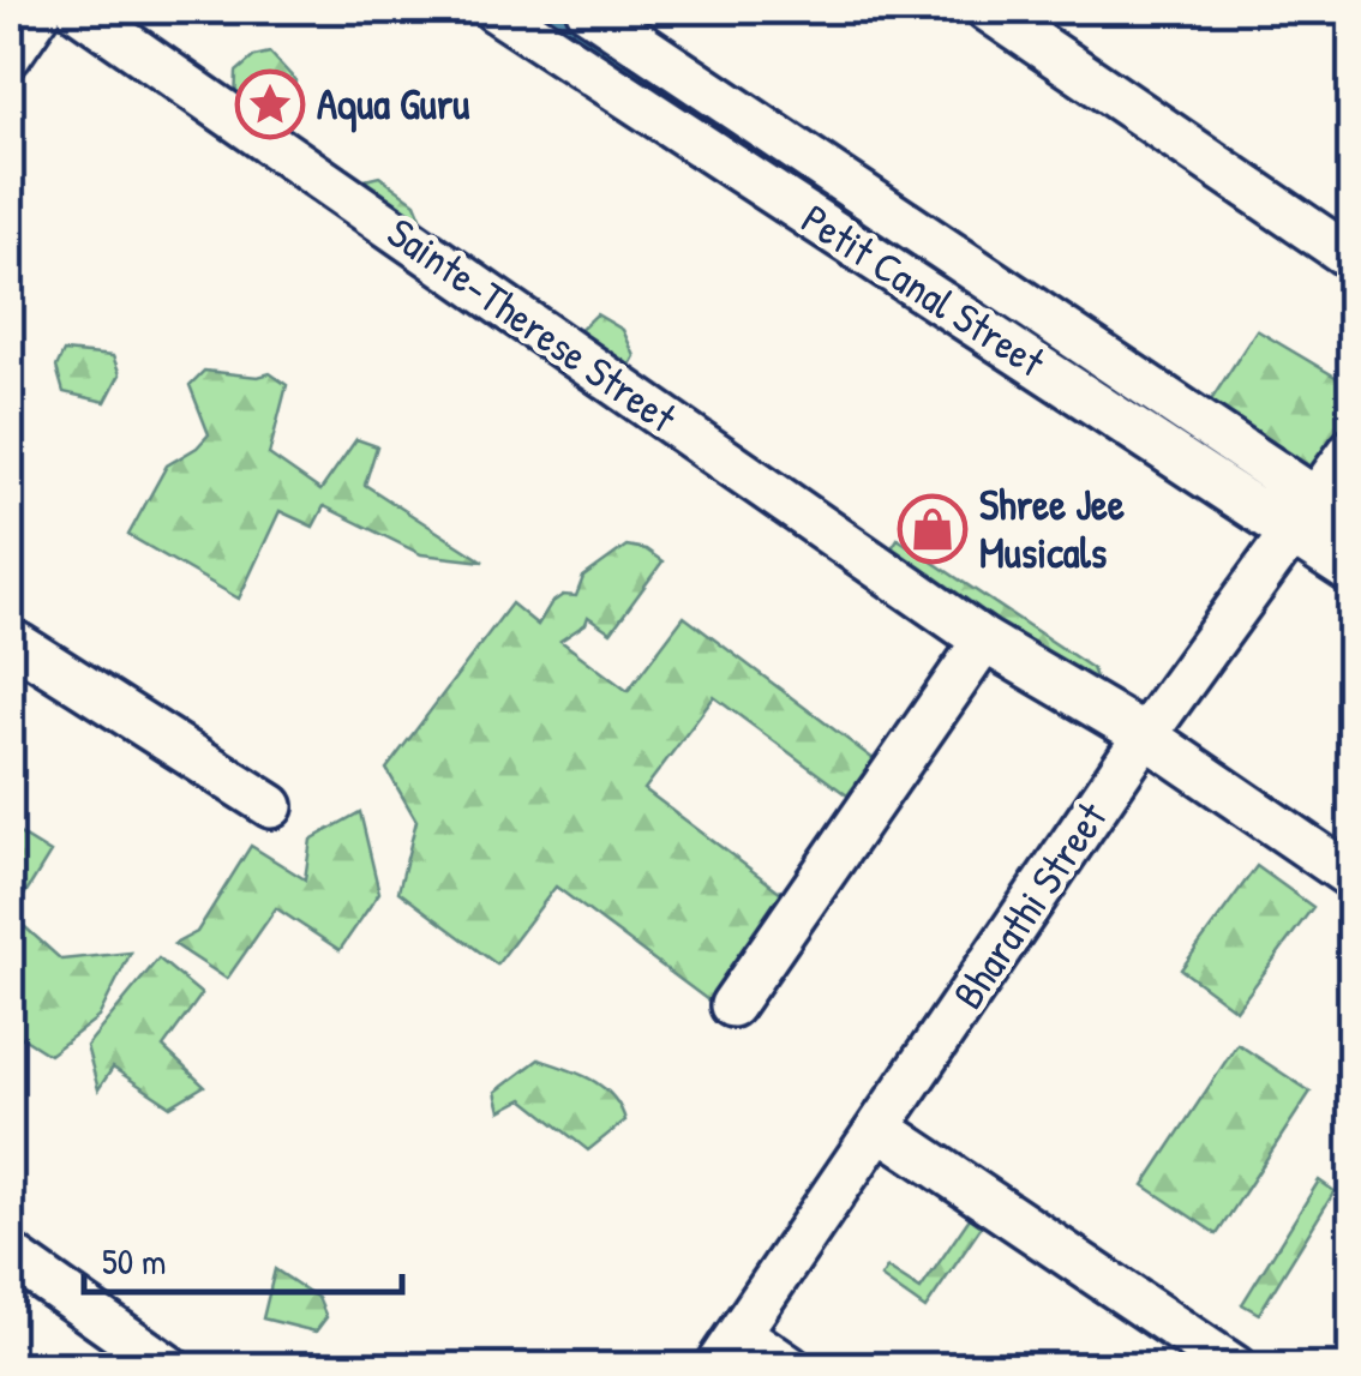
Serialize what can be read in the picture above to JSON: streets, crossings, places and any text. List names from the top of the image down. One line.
{"streets":{"street":["Petit Canal Street","Sainte-Therese Street","Bharathi Street"]},"crossings":[["Petit Canal Street","Bharathi Street"],["Sainte-Therese Street","Bharathi Street"]],"places":{"place":["Aqua Guru"],"shop":["Shree Jee Musicals"]},"scale_bar":"50 m"}
